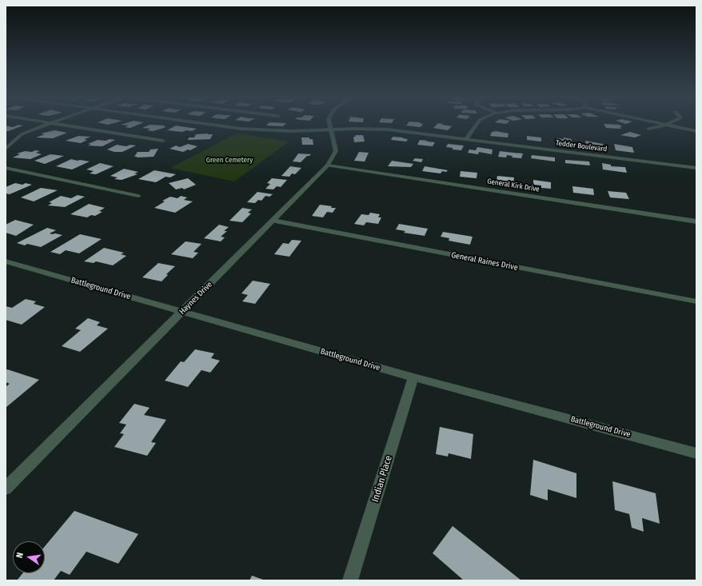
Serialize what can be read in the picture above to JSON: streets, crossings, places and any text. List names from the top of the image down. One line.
{"streets":{"street":["Tedder Boulevard","General Kirk Drive","General Raines Drive","Battleground Drive","Haynes Drive","Indian Place"]},"crossings":[["Tedder Boulevard","Haynes Drive"],["General Kirk Drive","Haynes Drive"],["General Raines Drive","Haynes Drive"],["Battleground Drive","Haynes Drive"],["Battleground Drive","Indian Place"]],"parks":["Green Cemetery"],"north":"left"}
